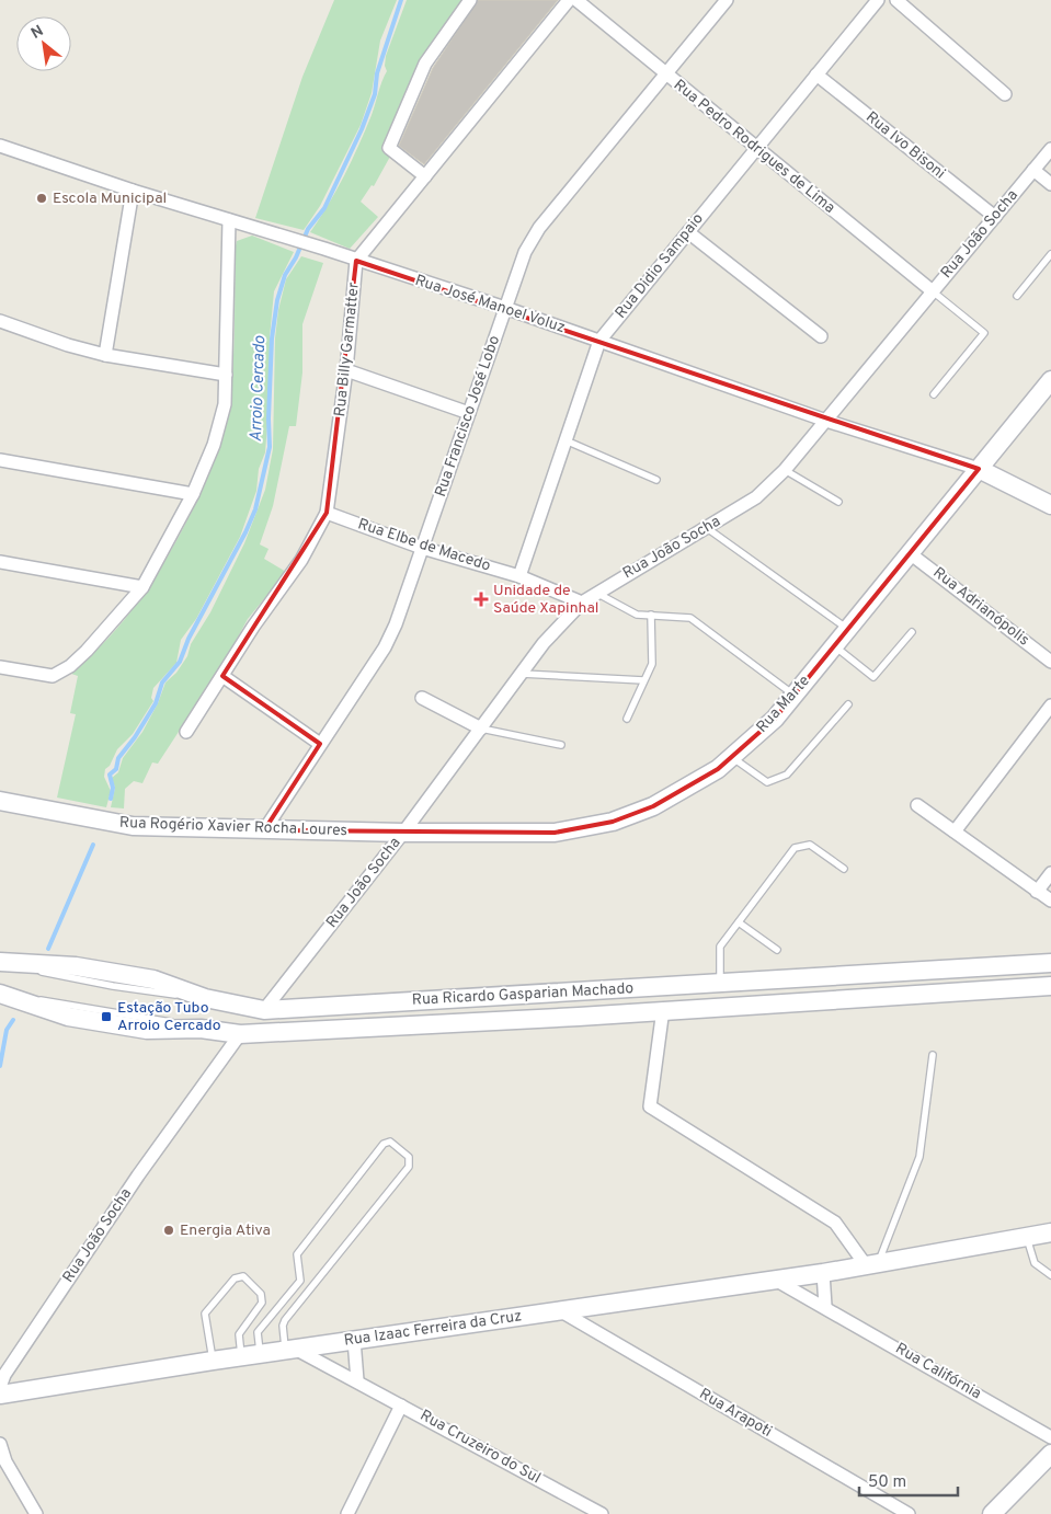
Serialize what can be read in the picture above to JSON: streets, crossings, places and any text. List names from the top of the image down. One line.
{"streets":{"street":["Rua Ivo Bisoni","Rua Pedro Rodrigues de Lima","Rua João Socha","Rua Didio Sampaio","Rua José Manoel Voluz","Rua Billy Garmatter","Rua Francisco José Lobo","Rua Elbe de Macedo","Rua Adrianópolis","Rua Marte","Rua Rogério Xavier Rocha Loures","Rua Ricardo Gasparian Machado","Rua Izaac Ferreira da Cruz","Rua Califórnia","Rua Arapoti","Rua Cruzeiro do Sul"]},"crossings":[["Rua Ivo Bisoni","Rua João Socha"],["Rua Ivo Bisoni","Rua Didio Sampaio"],["Rua Pedro Rodrigues de Lima","Rua João Socha"],["Rua Pedro Rodrigues de Lima","Rua Didio Sampaio"],["Rua Pedro Rodrigues de Lima","Rua Francisco José Lobo"],["Rua João Socha","Rua José Manoel Voluz"],["Rua João Socha","Rua Elbe de Macedo"],["Rua João Socha","Rua Marte"],["Rua João Socha","Rua Rogério Xavier Rocha Loures"],["Rua João Socha","Rua Ricardo Gasparian Machado"],["Rua Didio Sampaio","Rua José Manoel Voluz"],["Rua Didio Sampaio","Rua Elbe de Macedo"],["Rua José Manoel Voluz","Rua Billy Garmatter"],["Rua José Manoel Voluz","Rua Francisco José Lobo"],["Rua José Manoel Voluz","Rua Marte"],["Rua Billy Garmatter","Rua Elbe de Macedo"],["Rua Francisco José Lobo","Rua Elbe de Macedo"],["Rua Francisco José Lobo","Rua Rogério Xavier Rocha Loures"],["Rua Adrianópolis","Rua Marte"],["Rua Marte","Rua Rogério Xavier Rocha Loures"],["Rua Izaac Ferreira da Cruz","Rua Califórnia"],["Rua Izaac Ferreira da Cruz","Rua Arapoti"],["Rua Izaac Ferreira da Cruz","Rua Cruzeiro do Sul"]],"water":["Arroio Cercado"],"places":{"other":["Escola Municipal","Energia Ativa"],"health":["Unidade de Saúde Xapinhal"],"transit":["Estação Tubo Arroio Cercado"]},"scale_bar":"50 m","north":"top left"}
